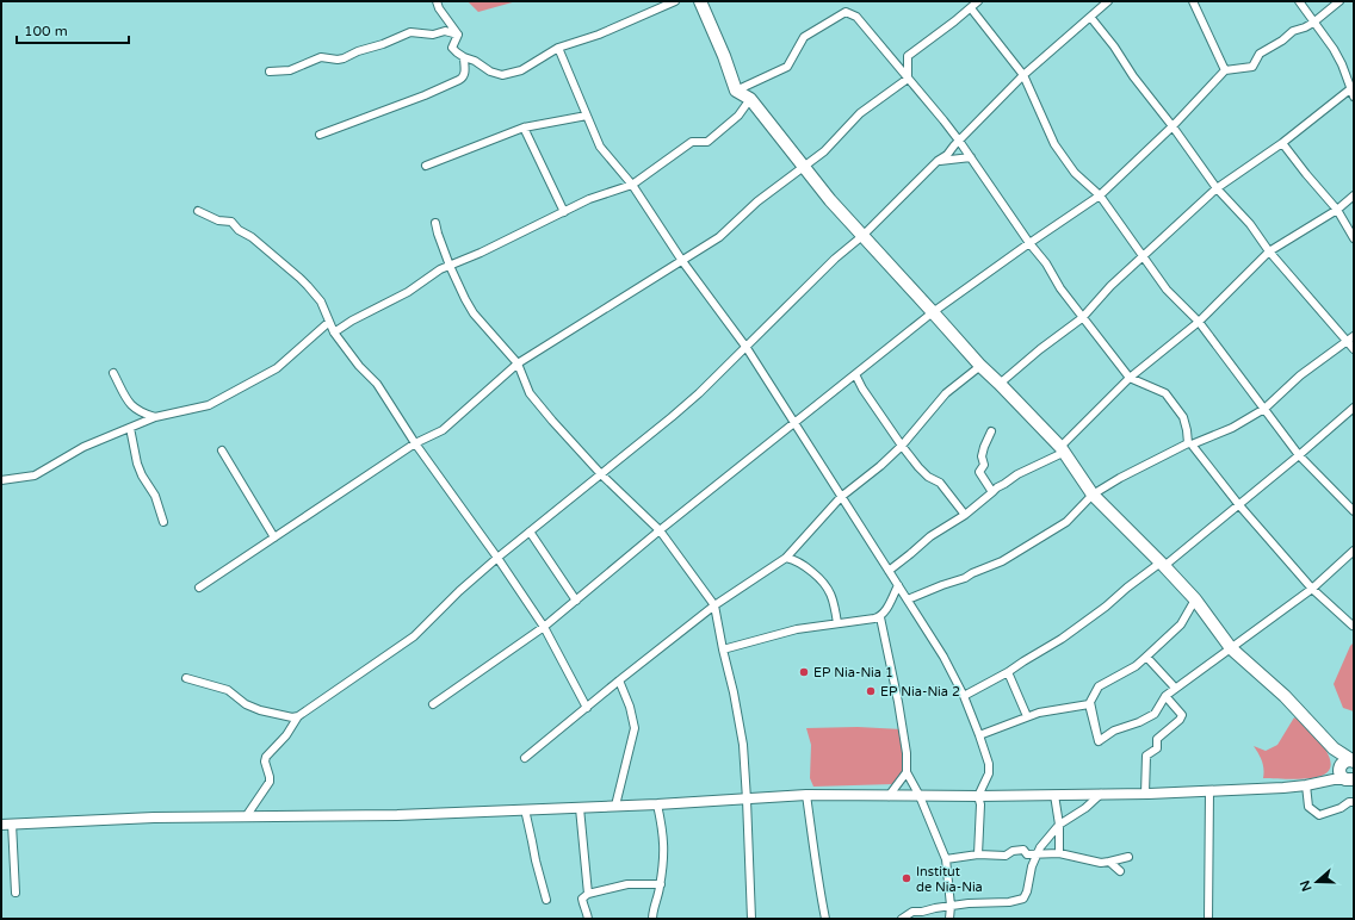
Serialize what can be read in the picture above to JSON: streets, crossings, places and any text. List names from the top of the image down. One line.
{"places":["EP Nia-Nia 1","EP Nia-Nia 2","Institut de Nia-Nia"],"scale_bar":"100 m","north":"left"}
